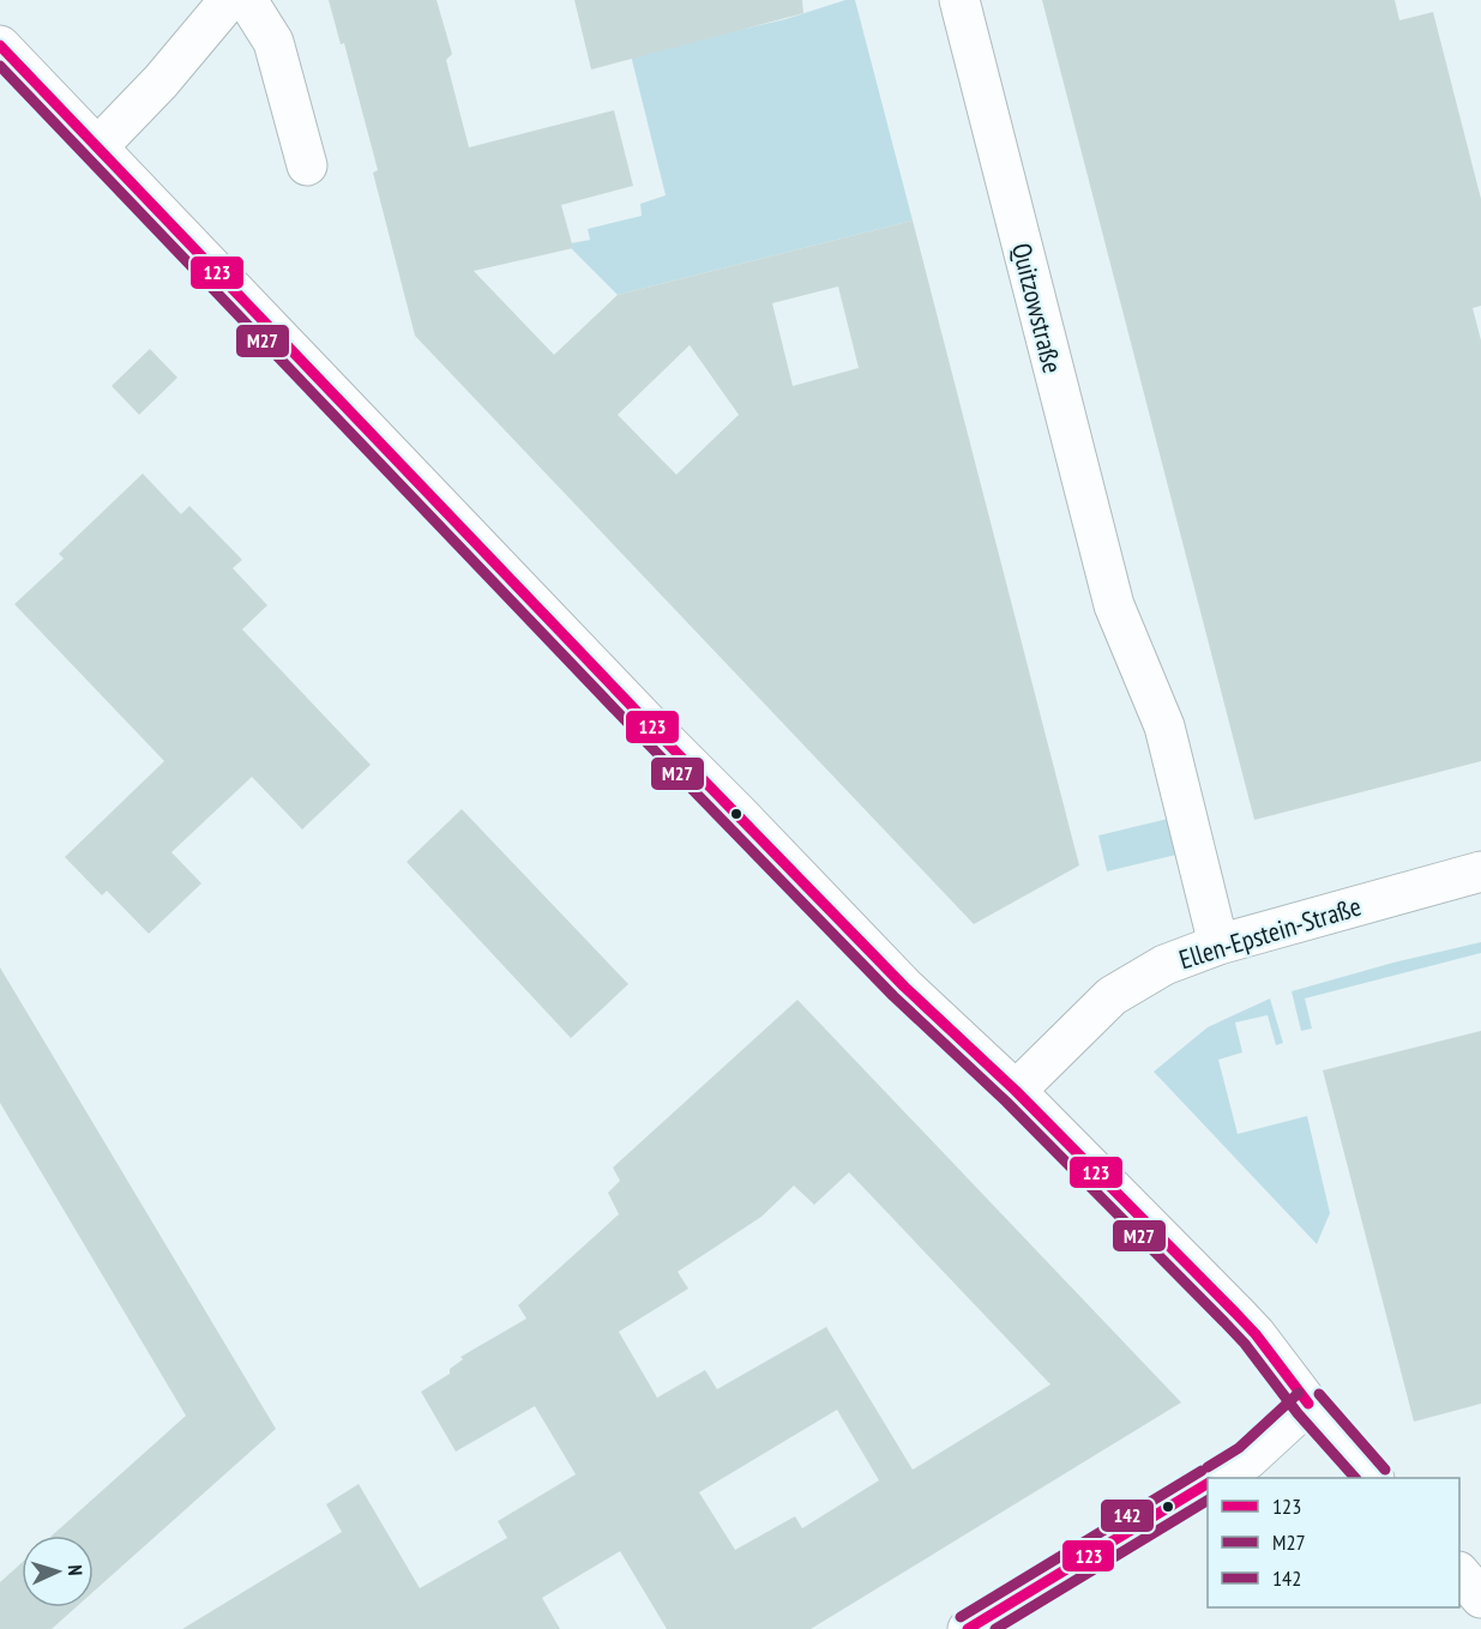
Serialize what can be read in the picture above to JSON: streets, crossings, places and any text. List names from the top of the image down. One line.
{"streets":{"main road":["Quitzowstraße","Ellen-Epstein-Straße"]},"crossings":[["Quitzowstraße","Ellen-Epstein-Straße"]],"lines":["transit line 123","transit line M27","transit line 142"],"legend":["123","M27","142"],"north":"right"}
